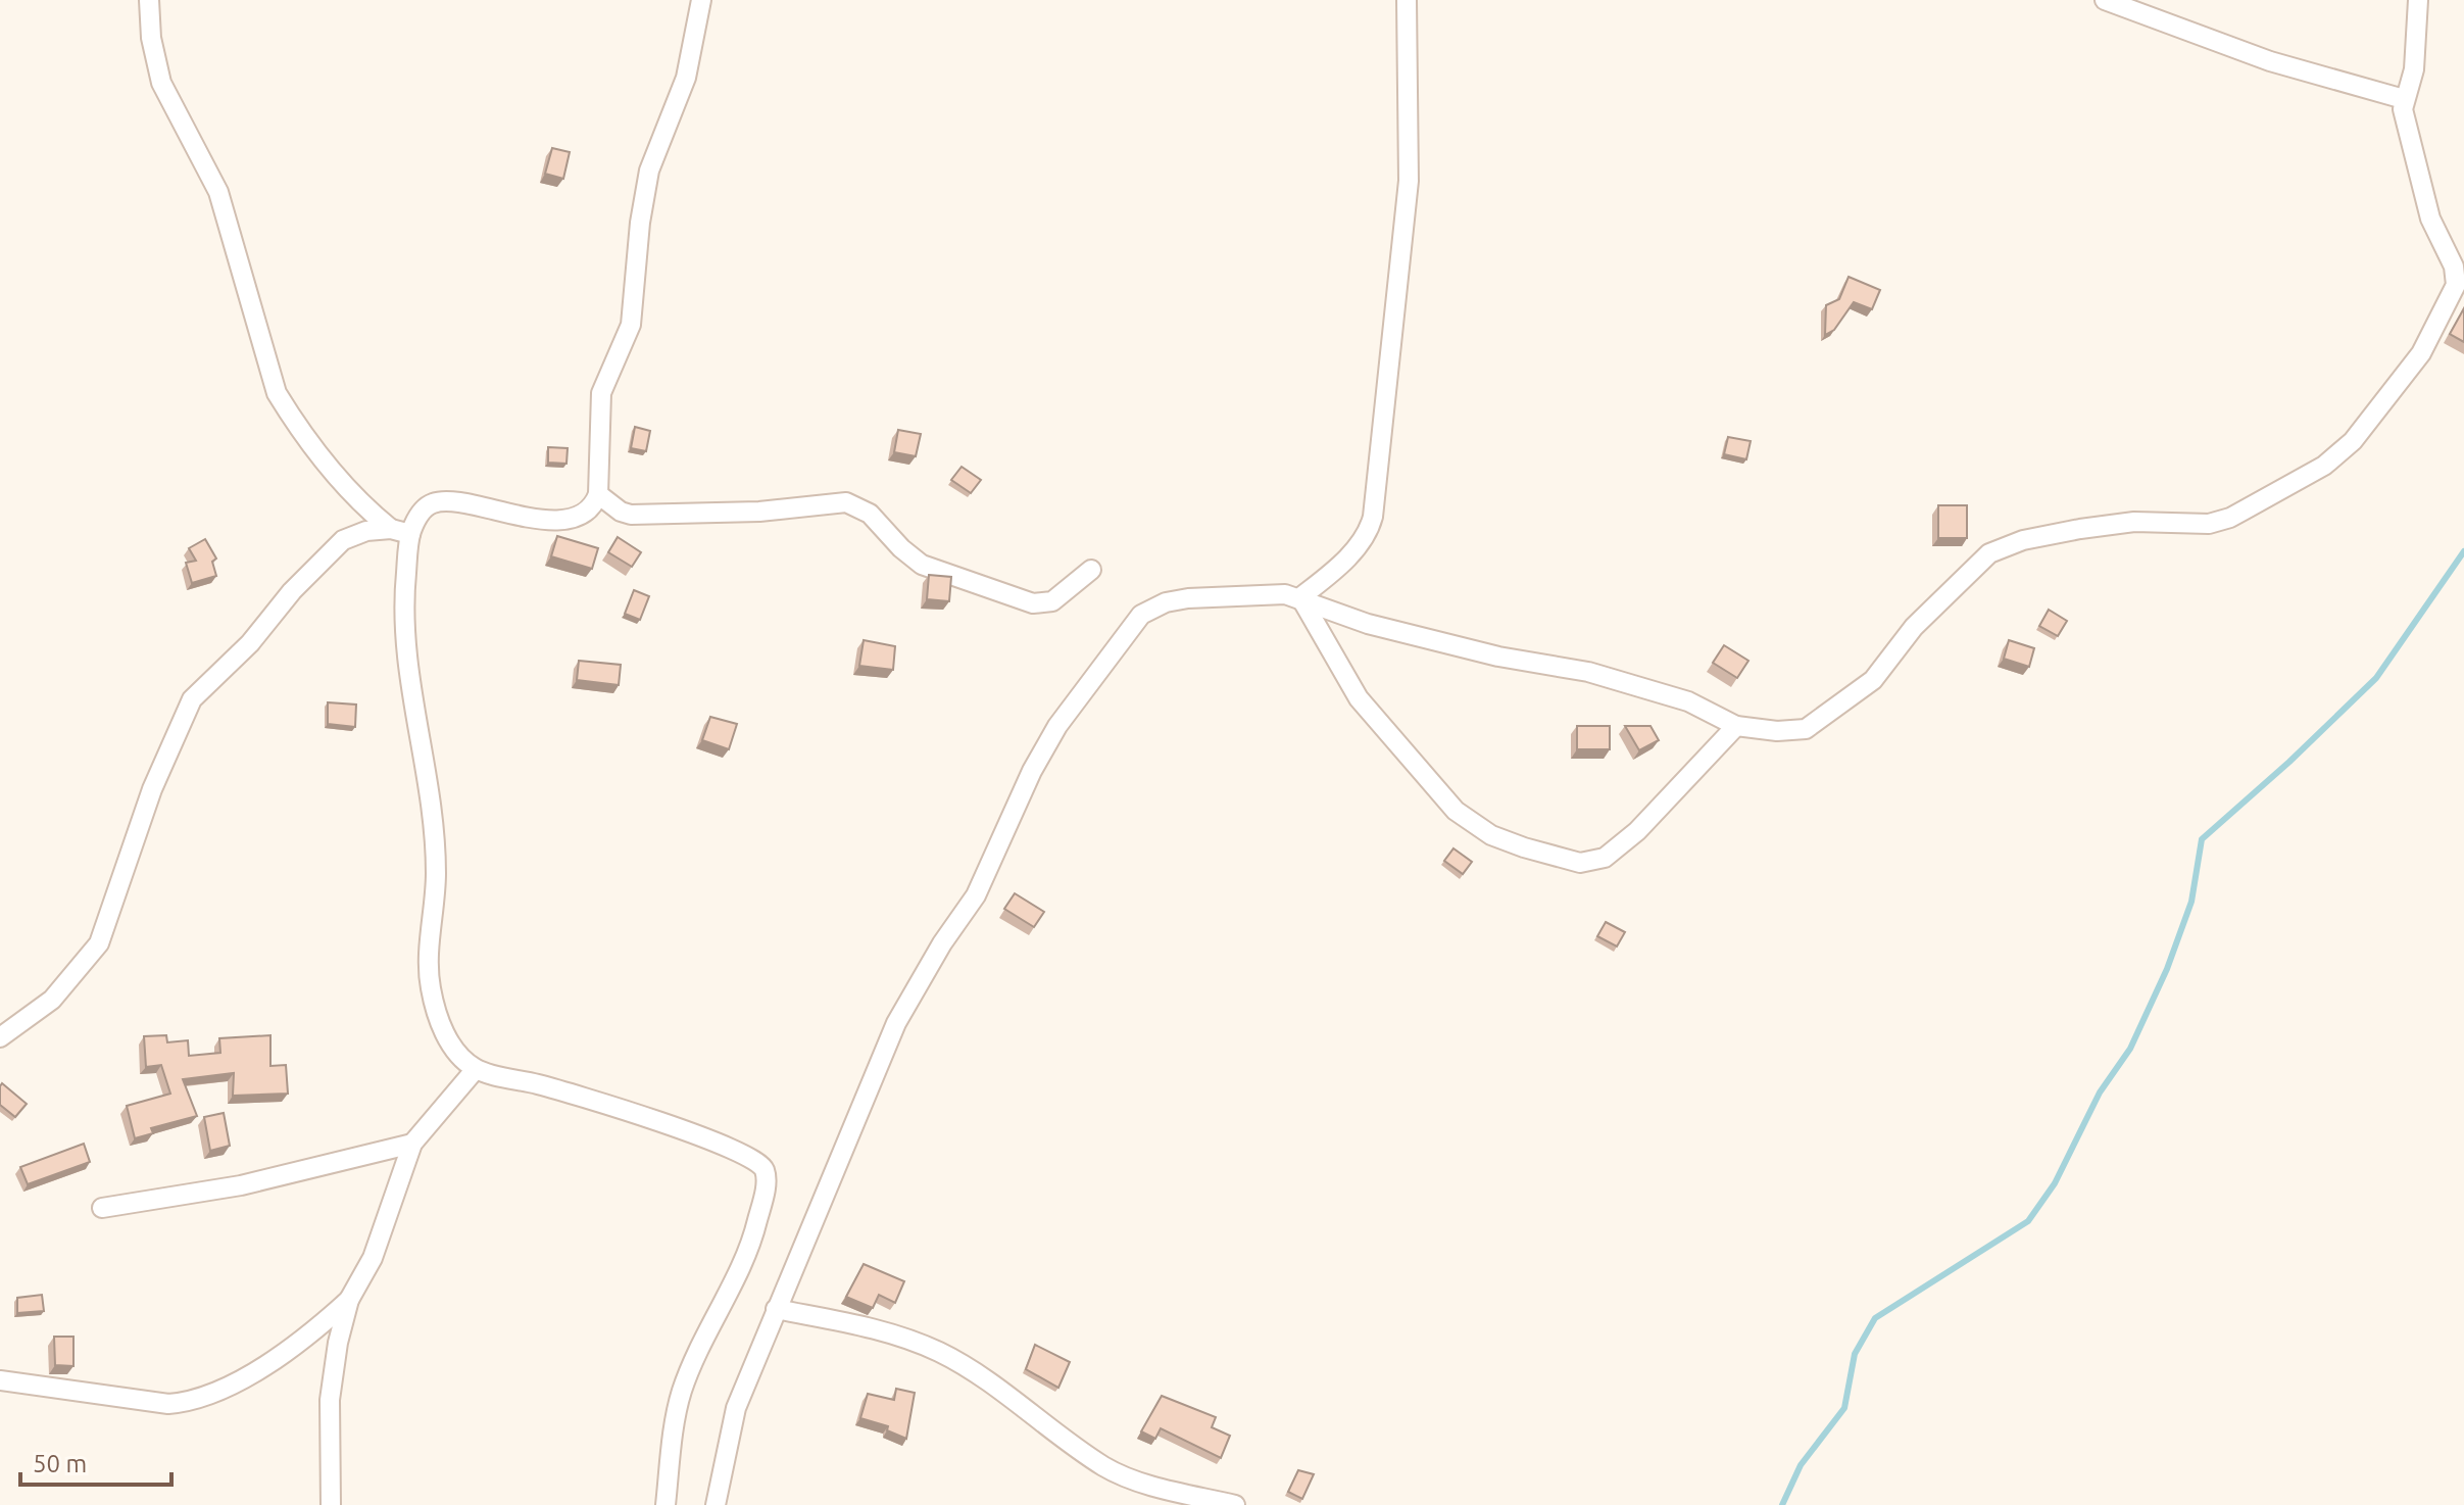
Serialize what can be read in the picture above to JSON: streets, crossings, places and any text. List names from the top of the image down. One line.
{"scale_bar":"50 m"}
